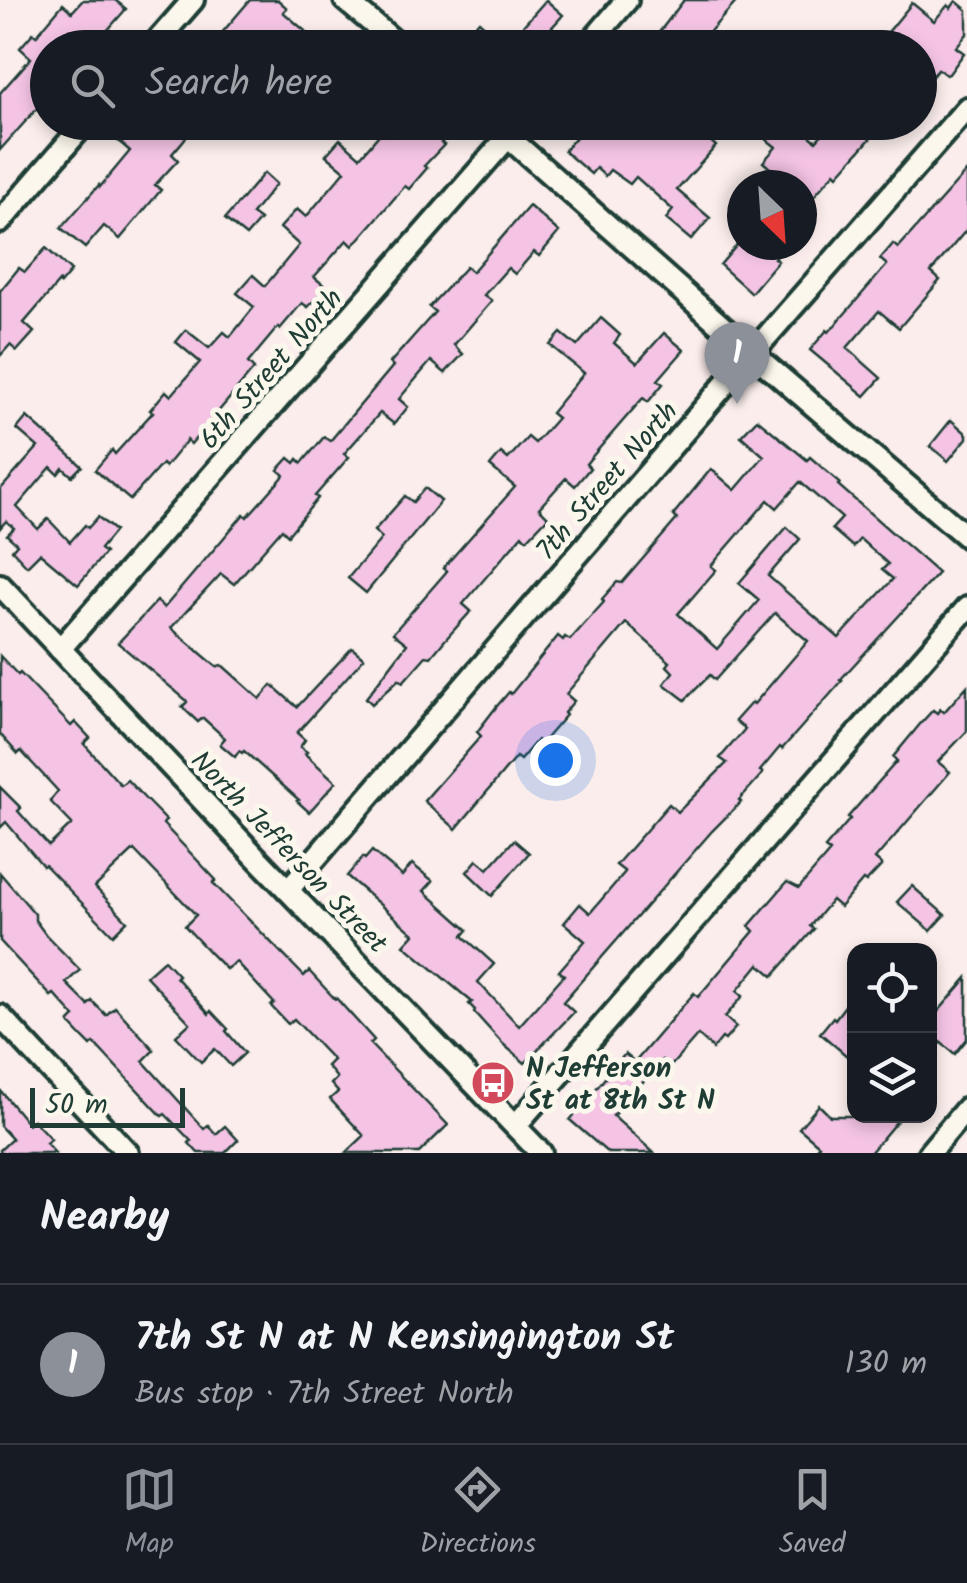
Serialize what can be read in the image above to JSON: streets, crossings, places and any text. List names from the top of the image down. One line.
{"streets":{"street":["6th Street North","7th Street North","North Jefferson Street"]},"crossings":[["6th Street North","North Jefferson Street"],["7th Street North","North Jefferson Street"]],"places":{"bus stop":["N Jefferson St at 8th St N"]},"scale_bar":"50 m","north":"bottom right","page":{"search":"Search here","pins":"1","scale":"50 m","heading":"Nearby","list":[{"mark":"1","name":"7th St N at N Kensingington St","note":"Bus stop · 7th Street North","value":"130 m"}],"nav":["Map","Directions","Saved"]}}
